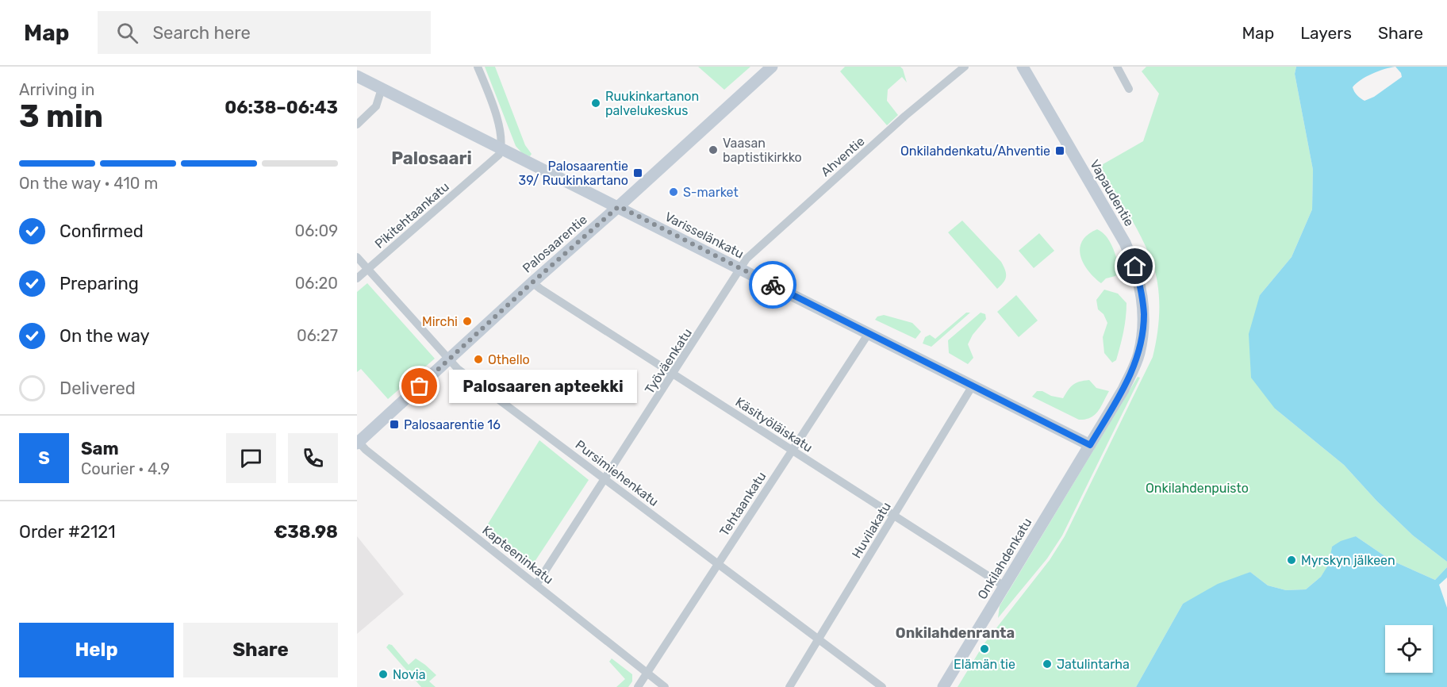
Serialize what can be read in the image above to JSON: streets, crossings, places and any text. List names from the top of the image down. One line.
{"streets":{"main road":["Vapaudentie","Varisselänkatu","Palosaarentie","Onkilahdenkatu"],"street":["Ahventie","Pikitehtaankatu","Työväenkatu","Käsityöläiskatu","Pursimiehenkatu","Tehtaankatu","Huvilakatu","Kapteeninkatu"]},"crossings":[["Ahventie","Varisselänkatu"],["Ahventie","Työväenkatu"],["Vapaudentie","Varisselänkatu"],["Vapaudentie","Onkilahdenkatu"],["Pikitehtaankatu","Varisselänkatu"],["Pikitehtaankatu","Pursimiehenkatu"],["Varisselänkatu","Palosaarentie"],["Varisselänkatu","Työväenkatu"],["Varisselänkatu","Tehtaankatu"],["Varisselänkatu","Huvilakatu"],["Varisselänkatu","Onkilahdenkatu"],["Palosaarentie","Käsityöläiskatu"],["Palosaarentie","Pursimiehenkatu"],["Palosaarentie","Kapteeninkatu"],["Työväenkatu","Käsityöläiskatu"],["Työväenkatu","Pursimiehenkatu"],["Työväenkatu","Kapteeninkatu"],["Käsityöläiskatu","Tehtaankatu"],["Käsityöläiskatu","Huvilakatu"],["Käsityöläiskatu","Onkilahdenkatu"],["Pursimiehenkatu","Tehtaankatu"],["Pursimiehenkatu","Huvilakatu"],["Tehtaankatu","Kapteeninkatu"]],"districts":["Palosaari","Onkilahdenranta"],"parks":["Onkilahdenpuisto"],"places":{"other":["Ruukinkartanon palvelukeskus","Vaasan baptistikirkko","S-market","Mirchi","Othello","Palosaaren apteekki","Myrskyn jälkeen","Elämän tie","Jatulintarha","Novia"],"transit":["Onkilahdenkatu/Ahventie","Palosaarentie 39/ Ruukinkartano","Palosaarentie 16"]},"page":{"header":"Map","search":"Search here","nav":["Map","Layers","Share"],"heading":["3 min","Arriving in","06:38–06:43"],"panel":["Sam","Courier · 4.9","Order #2121","€38.98"],"bar":"On the way · 410 m","list":[["Confirmed","06:09"],["Preparing","06:20"],["On the way","06:27"],"Delivered"],"bubble":"Palosaaren apteekki","round":"S","buttons":["Help","Share"]}}
